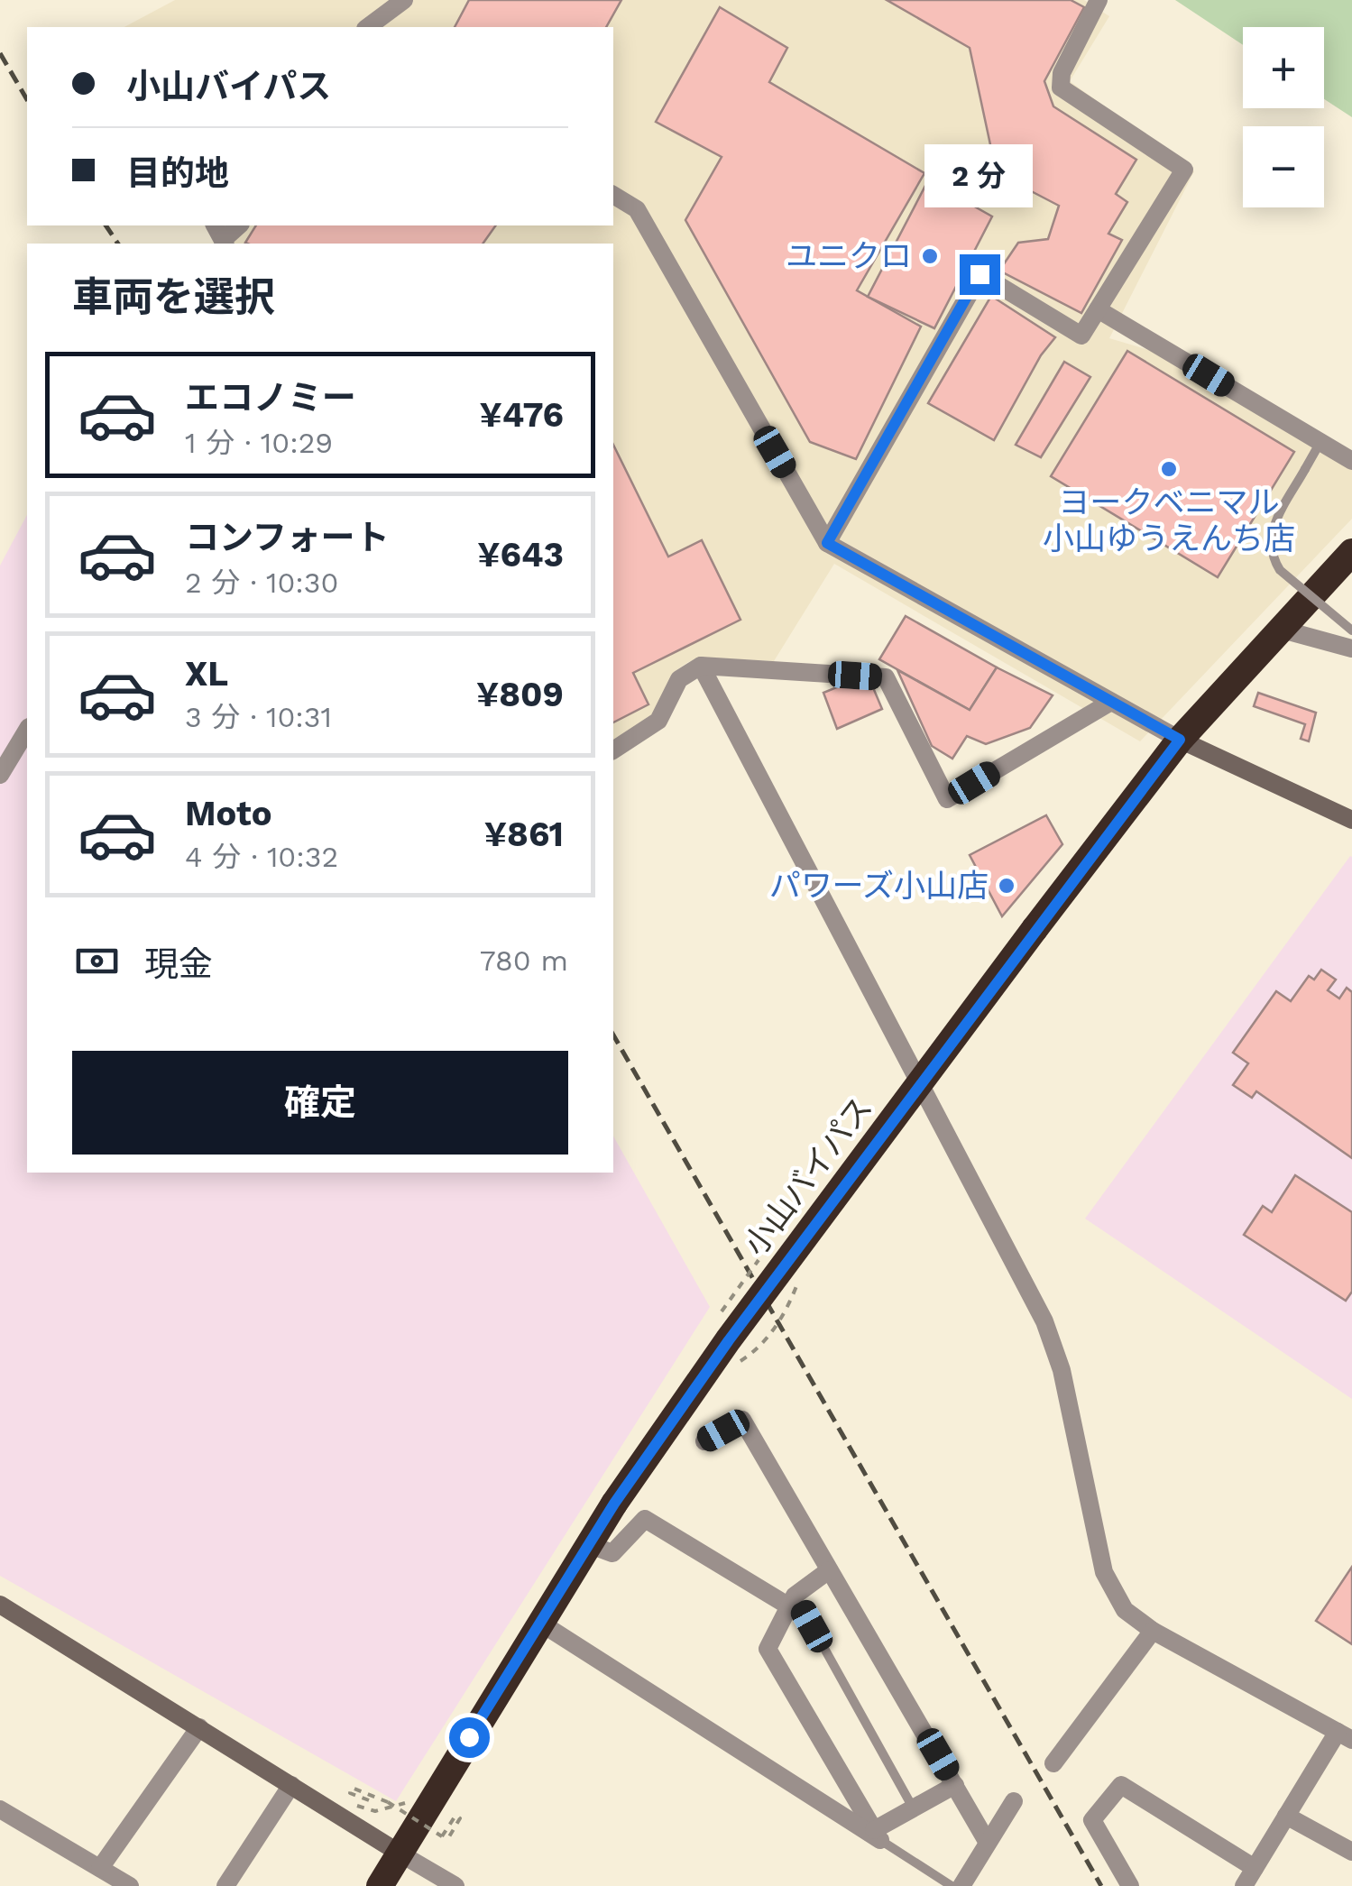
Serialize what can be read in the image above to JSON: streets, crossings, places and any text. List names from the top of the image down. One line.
{"streets":{"highway":["小山バイパス"]},"places":["ユニクロ","ヨークベニマル 小山ゆうえんち店","パワーズ小山店"],"page":{"map_buttons":["+","−"],"banner":["小山バイパス","目的地"],"bubble":"2 分","heading":"車両を選択","list":[{"name":"エコノミー","note":"1 分 · 10:29","value":"¥476"},{"name":"コンフォート","note":"2 分 · 10:30","value":"¥643"},{"name":"XL","note":"3 分 · 10:31","value":"¥809"},{"name":"Moto","note":"4 分 · 10:32","value":"¥861"}],"pay":["現金","780 m"],"buttons":"確定"}}
